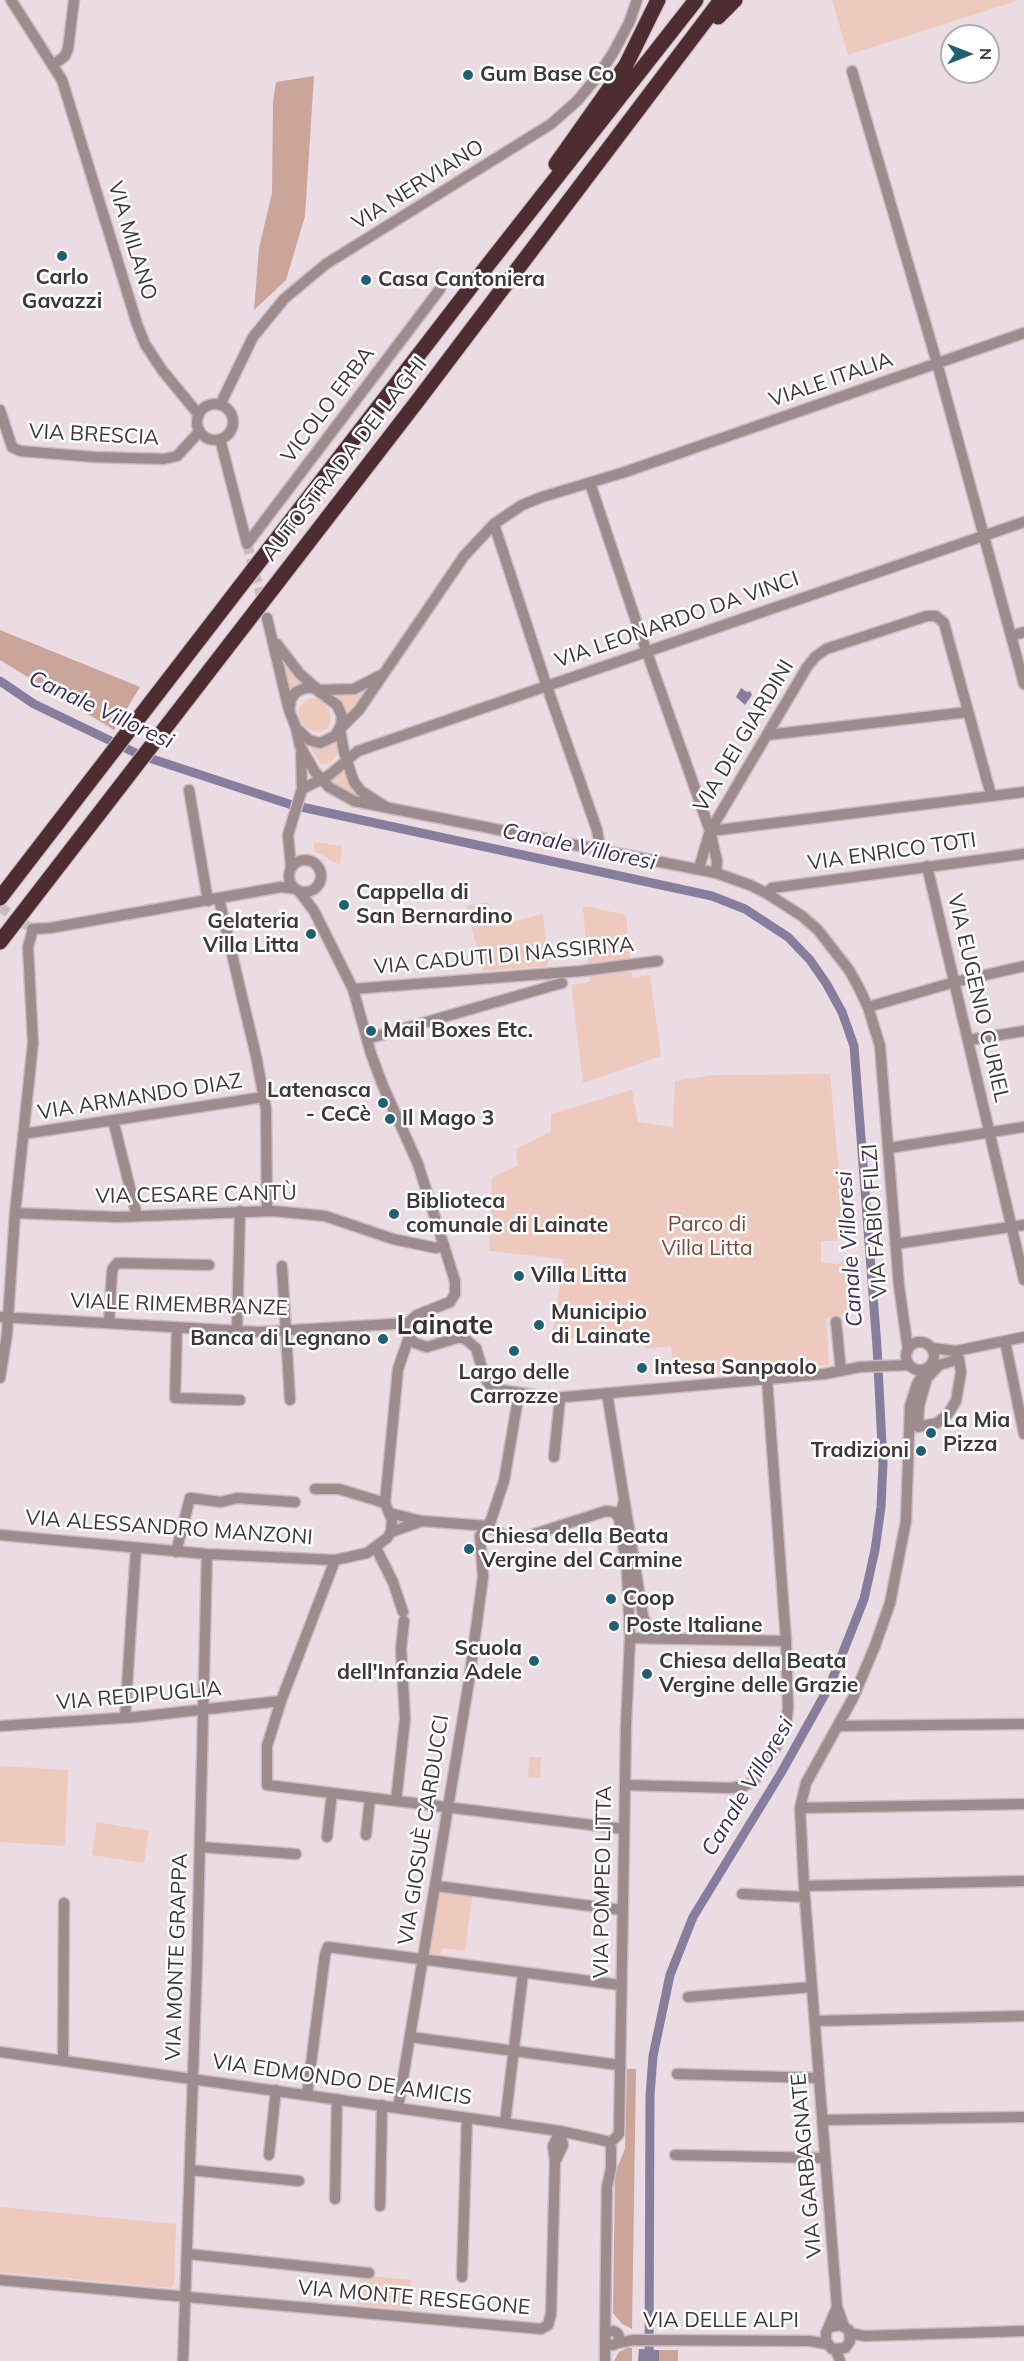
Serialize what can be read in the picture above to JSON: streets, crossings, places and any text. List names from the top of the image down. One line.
{"streets":{"highway":["AUTOSTRADA DEI LAGHI"],"street":["VIA NERVIANO","VIA MILANO","VIALE ITALIA","VICOLO ERBA","VIA BRESCIA","VIA LEONARDO DA VINCI","VIA DEI GIARDINI","VIA ENRICO TOTI","VIA CADUTI DI NASSIRIYA","VIA EUGENIO CURIEL","VIA ARMANDO DIAZ","VIA CESARE CANTÙ","VIA FABIO FILZI","VIALE RIMEMBRANZE","VIA ALESSANDRO MANZONI","VIA REDIPUGLIA","VIA GIOSUÈ CARDUCCI","VIA POMPEO LITTA","VIA MONTE GRAPPA","VIA EDMONDO DE AMICIS","VIA GARBAGNATE","VIA MONTE RESEGONE","VIA DELLE ALPI"]},"crossings":[["VIA NERVIANO","VIA MILANO"],["VIA NERVIANO","VICOLO ERBA"],["VIA NERVIANO","VIA BRESCIA"],["VIA MILANO","VICOLO ERBA"],["VIA MILANO","VIA BRESCIA"],["VIALE ITALIA","VIA FABIO FILZI"],["VICOLO ERBA","VIA BRESCIA"],["VIA LEONARDO DA VINCI","VIA FABIO FILZI"],["VIA DEI GIARDINI","VIA FABIO FILZI"],["VIA ENRICO TOTI","VIA EUGENIO CURIEL"],["VIA ENRICO TOTI","VIA FABIO FILZI"],["VIA ALESSANDRO MANZONI","VIA MONTE GRAPPA"],["VIA REDIPUGLIA","VIA MONTE GRAPPA"],["VIA GIOSUÈ CARDUCCI","VIA EDMONDO DE AMICIS"],["VIA POMPEO LITTA","VIA EDMONDO DE AMICIS"],["VIA POMPEO LITTA","VIA DELLE ALPI"],["VIA MONTE GRAPPA","VIA EDMONDO DE AMICIS"],["VIA MONTE GRAPPA","VIA MONTE RESEGONE"],["VIA EDMONDO DE AMICIS","VIA MONTE RESEGONE"],["VIA GARBAGNATE","VIA DELLE ALPI"]],"districts":["Lainate"],"water":["Canale Villoresi"],"parks":["Parco di Villa Litta"],"places":["Gum Base Co","Carlo Gavazzi","Casa Cantoniera","Cappella di San Bernardino","Gelateria Villa Litta","Mail Boxes Etc.","Latenasca - CeCè","Il Mago 3","Biblioteca comunale di Lainate","Villa Litta","Municipio di Lainate","Banca di Legnano","Largo delle Carrozze","Intesa Sanpaolo","La Mia Pizza","Tradizioni","Chiesa della Beata Vergine del Carmine","Coop","Poste Italiane","Scuola dell'Infanzia Adele","Chiesa della Beata Vergine delle Grazie"],"north":"right"}
